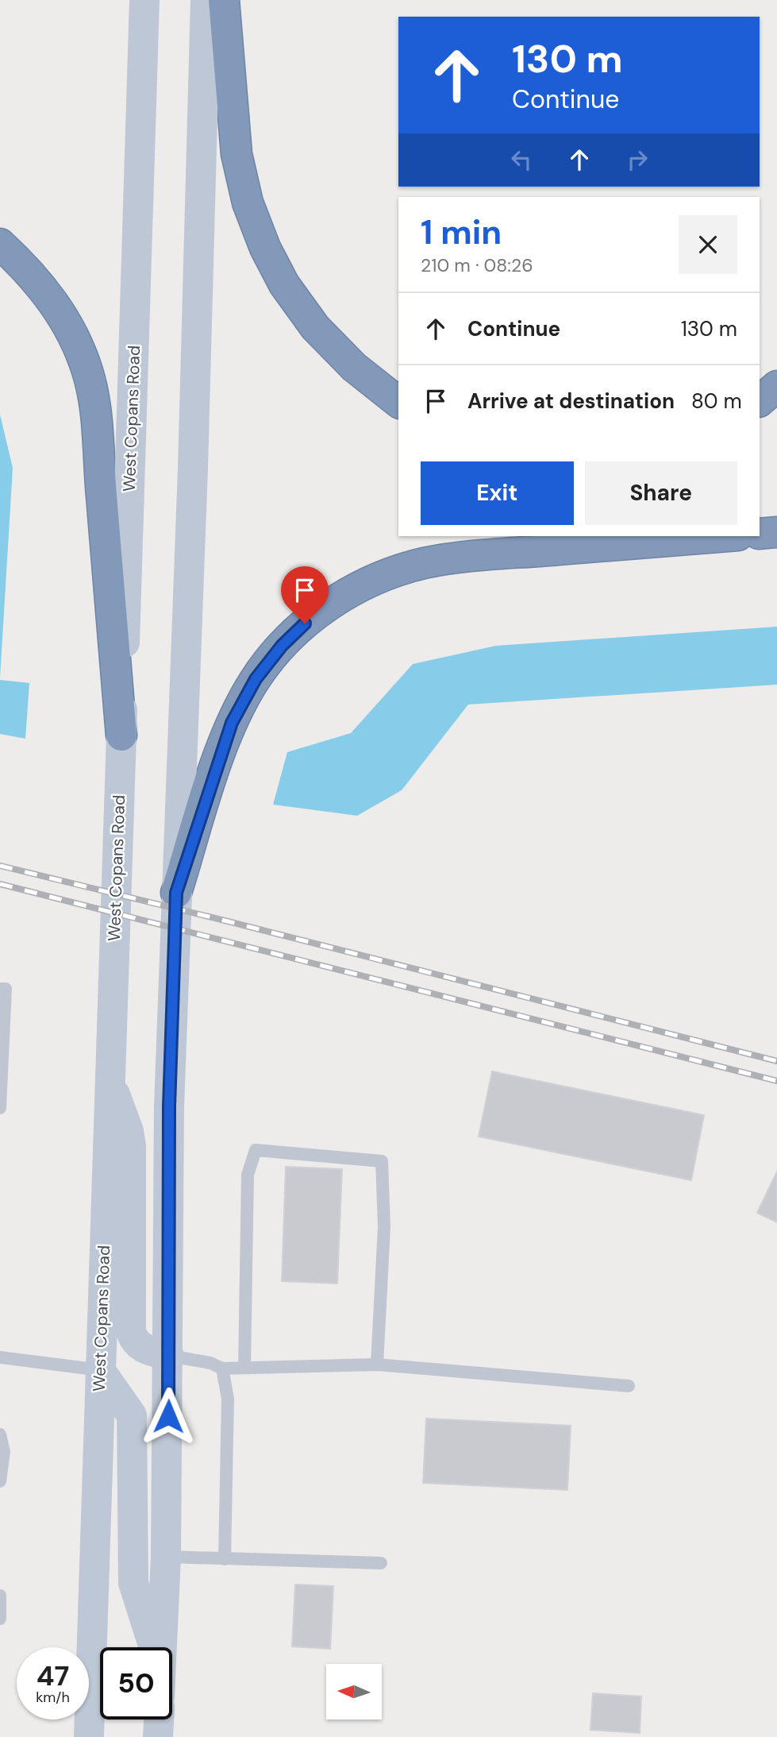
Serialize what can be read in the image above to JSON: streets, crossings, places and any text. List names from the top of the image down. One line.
{"streets":{"main road":["West Copans Road"]},"north":"left","page":{"turn":["130 m","Continue"],"heading":["1 min","210 m · 08:26"],"list":[{"name":"Continue","value":"130 m"},{"name":"Arrive at destination","value":"80 m"}],"buttons":["Exit","Share"],"speed":"47 km/h","limit":"50"}}
